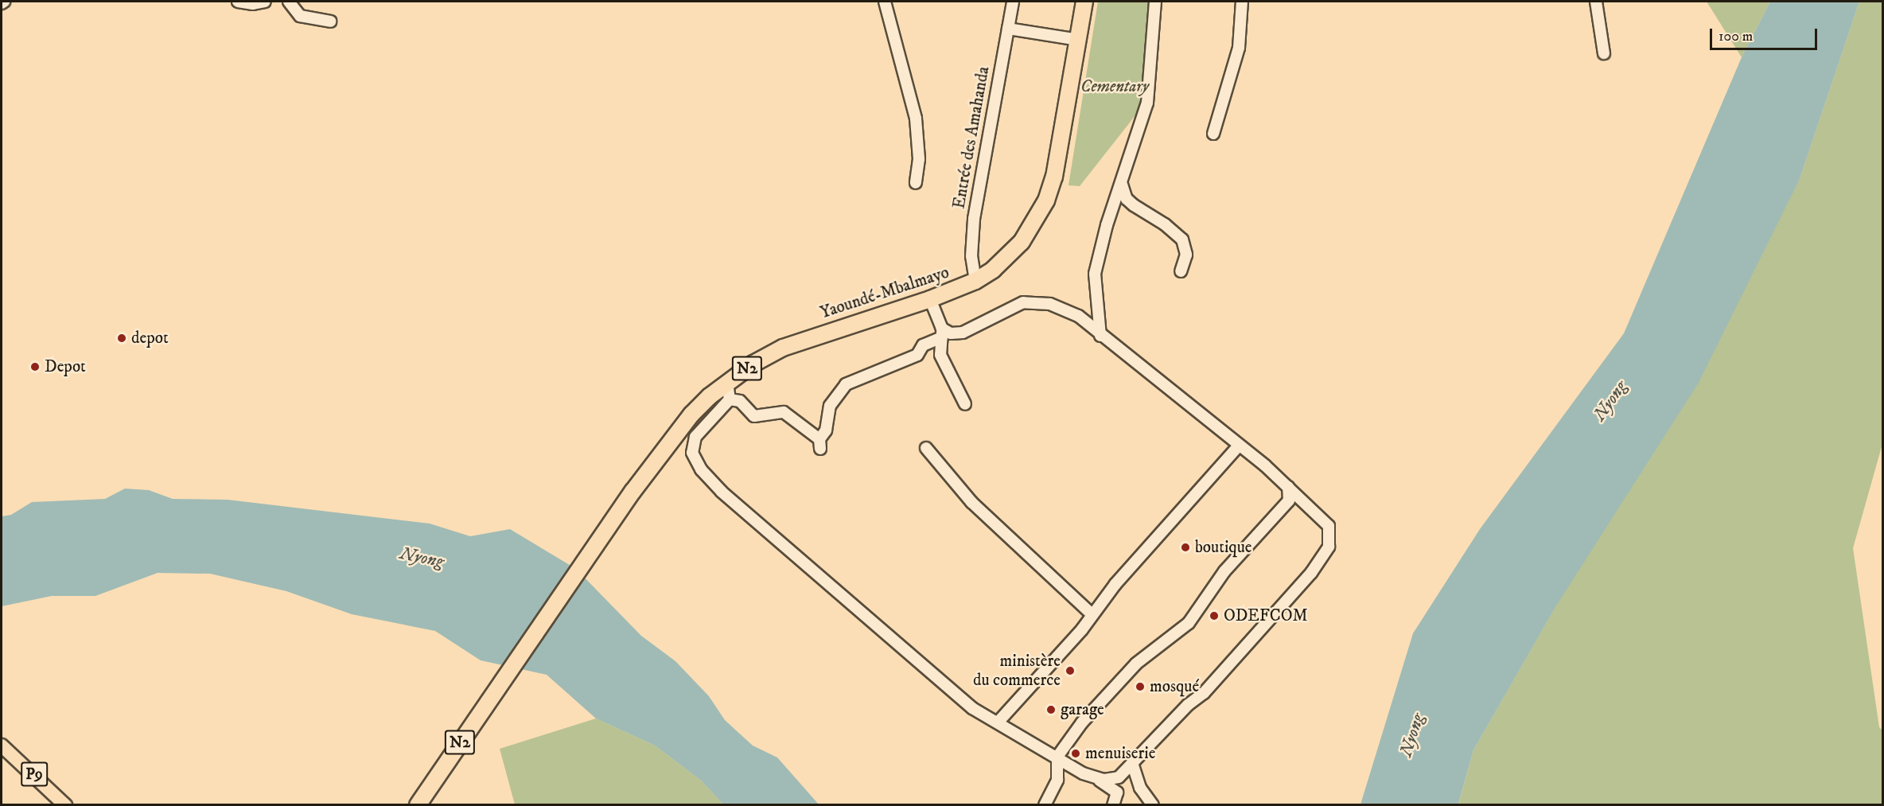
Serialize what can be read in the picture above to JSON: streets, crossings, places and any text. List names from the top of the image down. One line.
{"streets":{"highway":["Yaoundé-Mbalmayo","N2"],"main road":["P9"],"street":["Entrée des Amahanda"]},"crossings":[["Entrée des Amahanda","Yaoundé-Mbalmayo"]],"water":["Nyong"],"parks":["Cementary"],"places":["depot","Depot","boutique","ODEFCOM","ministère du commerce","mosqué","garage","menuiserie"],"scale_bar":"100 m"}
